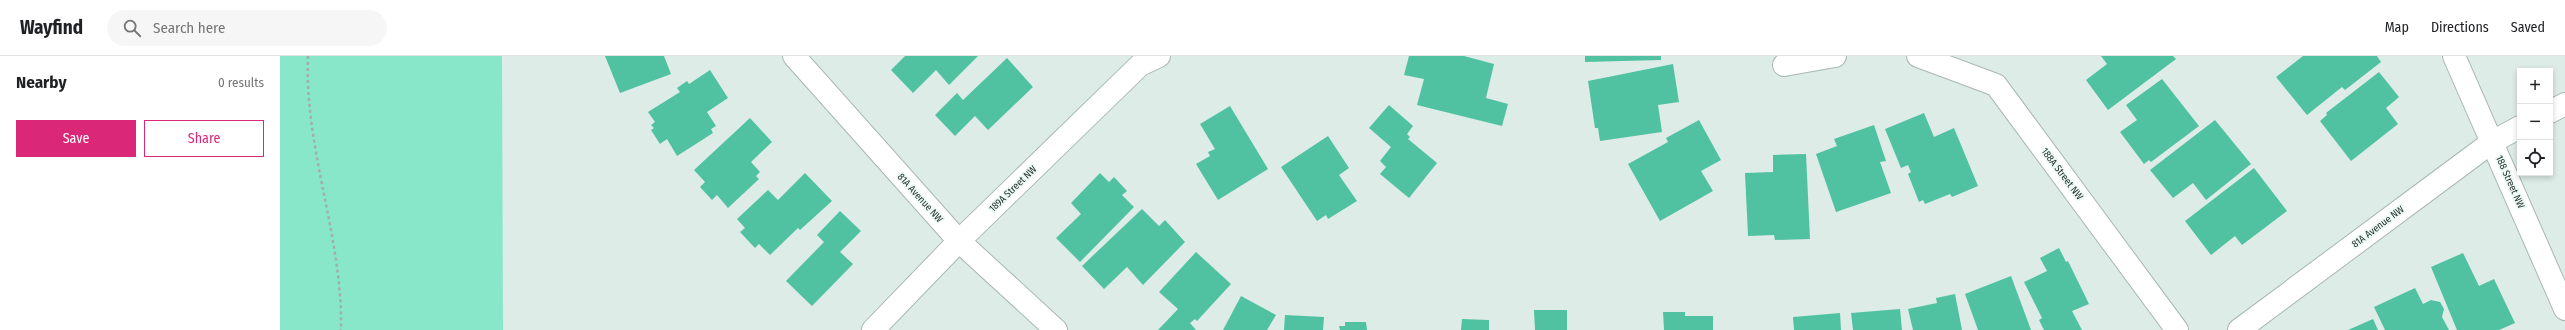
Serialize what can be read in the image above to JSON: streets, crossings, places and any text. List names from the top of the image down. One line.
{"streets":{"street":["188A Street NW","188 Street NW","189A Street NW","81A Avenue NW"]},"crossings":[["188 Street NW","81A Avenue NW"],["189A Street NW","81A Avenue NW"]],"page":{"header":"Wayfind","search":"Search here","nav":["Map","Directions","Saved"],"heading":["Nearby","0 results"],"map_buttons":["+","−"],"buttons":["Save","Share"]}}
